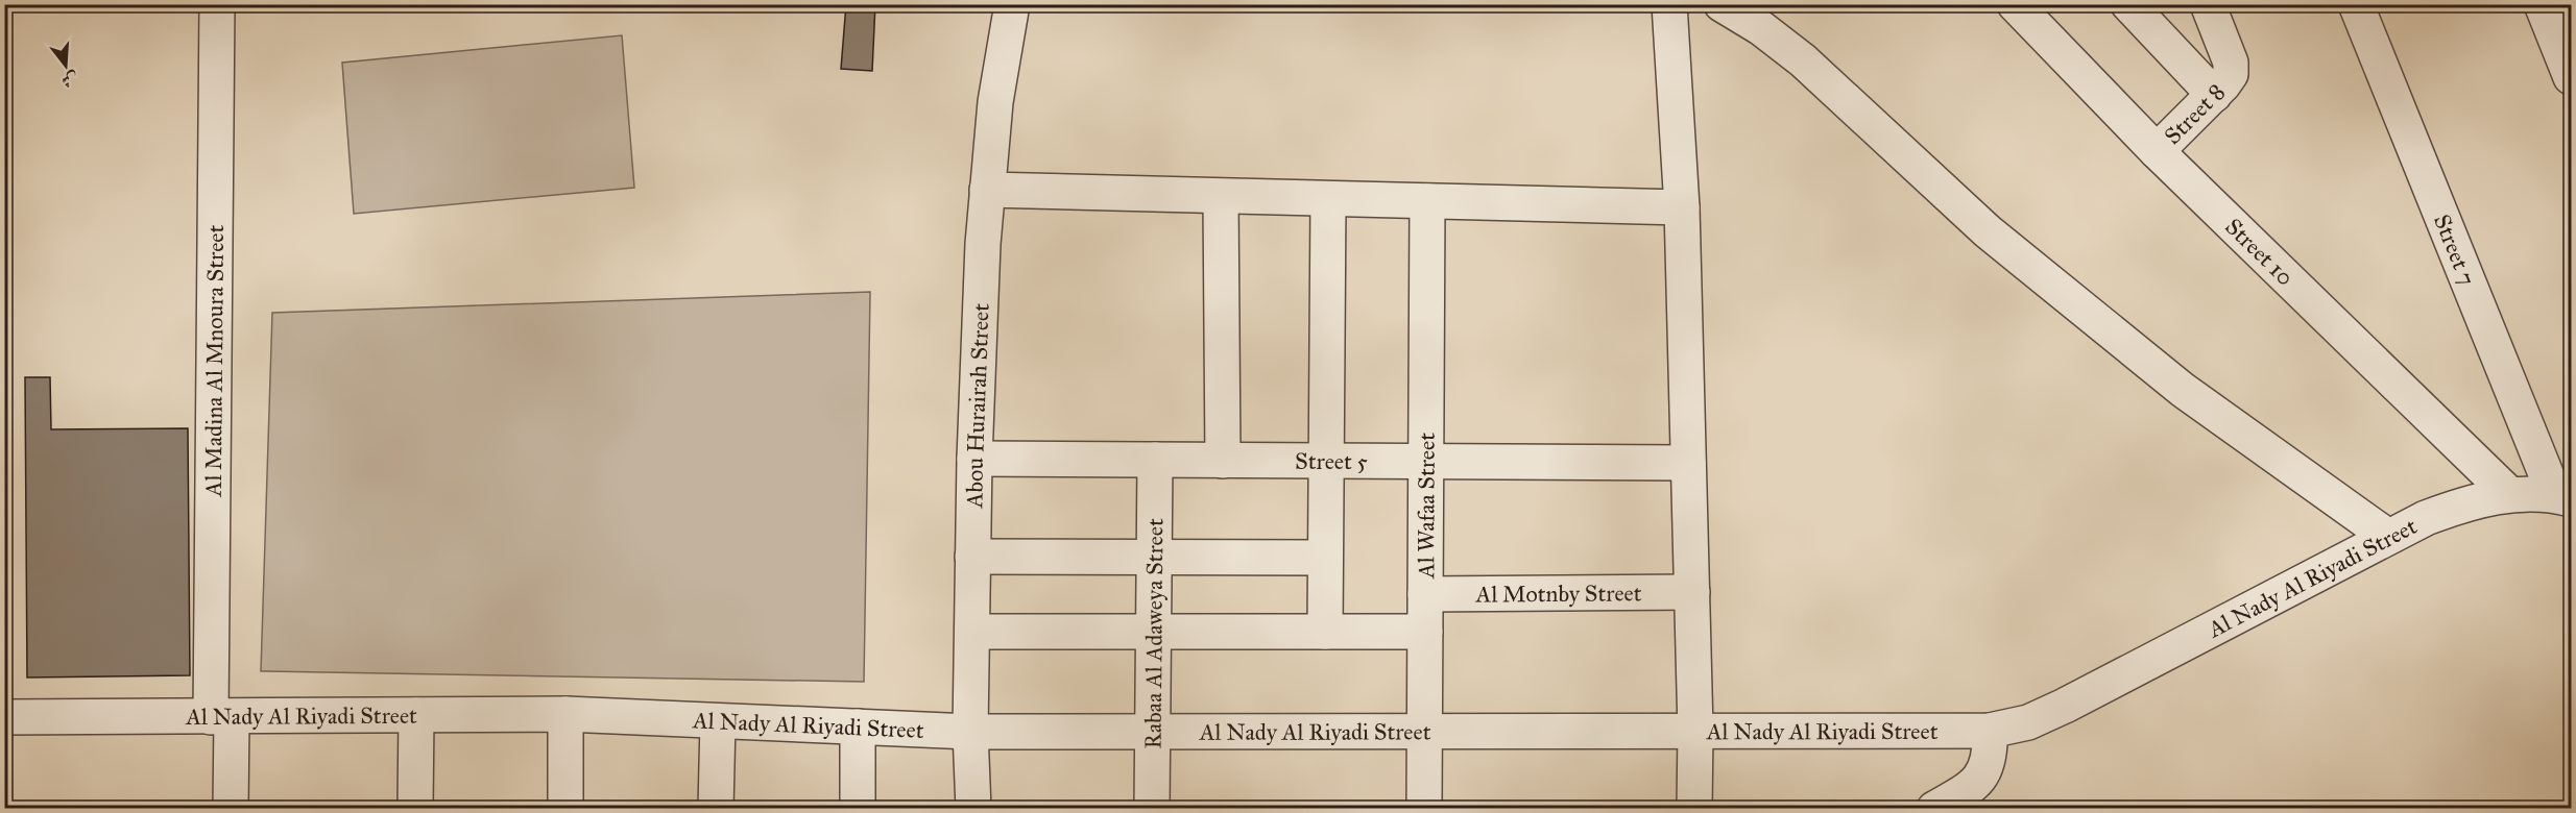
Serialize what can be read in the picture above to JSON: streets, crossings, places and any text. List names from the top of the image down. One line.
{"streets":{"street":["Street 8","Street 7","Street 10","Al Madina Al Mnoura Street","Abou Hurairah Street","Street 5","Al Wafaa Street","Al Nady Al Riyadi Street","Al Motnby Street","Rabaa Al Adaweya Street"]},"crossings":[["Street 8","Street 10"],["Street 7","Al Nady Al Riyadi Street"],["Street 10","Al Nady Al Riyadi Street"],["Al Madina Al Mnoura Street","Al Nady Al Riyadi Street"],["Abou Hurairah Street","Street 5"],["Abou Hurairah Street","Al Nady Al Riyadi Street"],["Street 5","Al Wafaa Street"],["Street 5","Rabaa Al Adaweya Street"],["Al Wafaa Street","Al Nady Al Riyadi Street"],["Al Wafaa Street","Al Motnby Street"],["Al Nady Al Riyadi Street","Rabaa Al Adaweya Street"]],"north":"bottom"}
